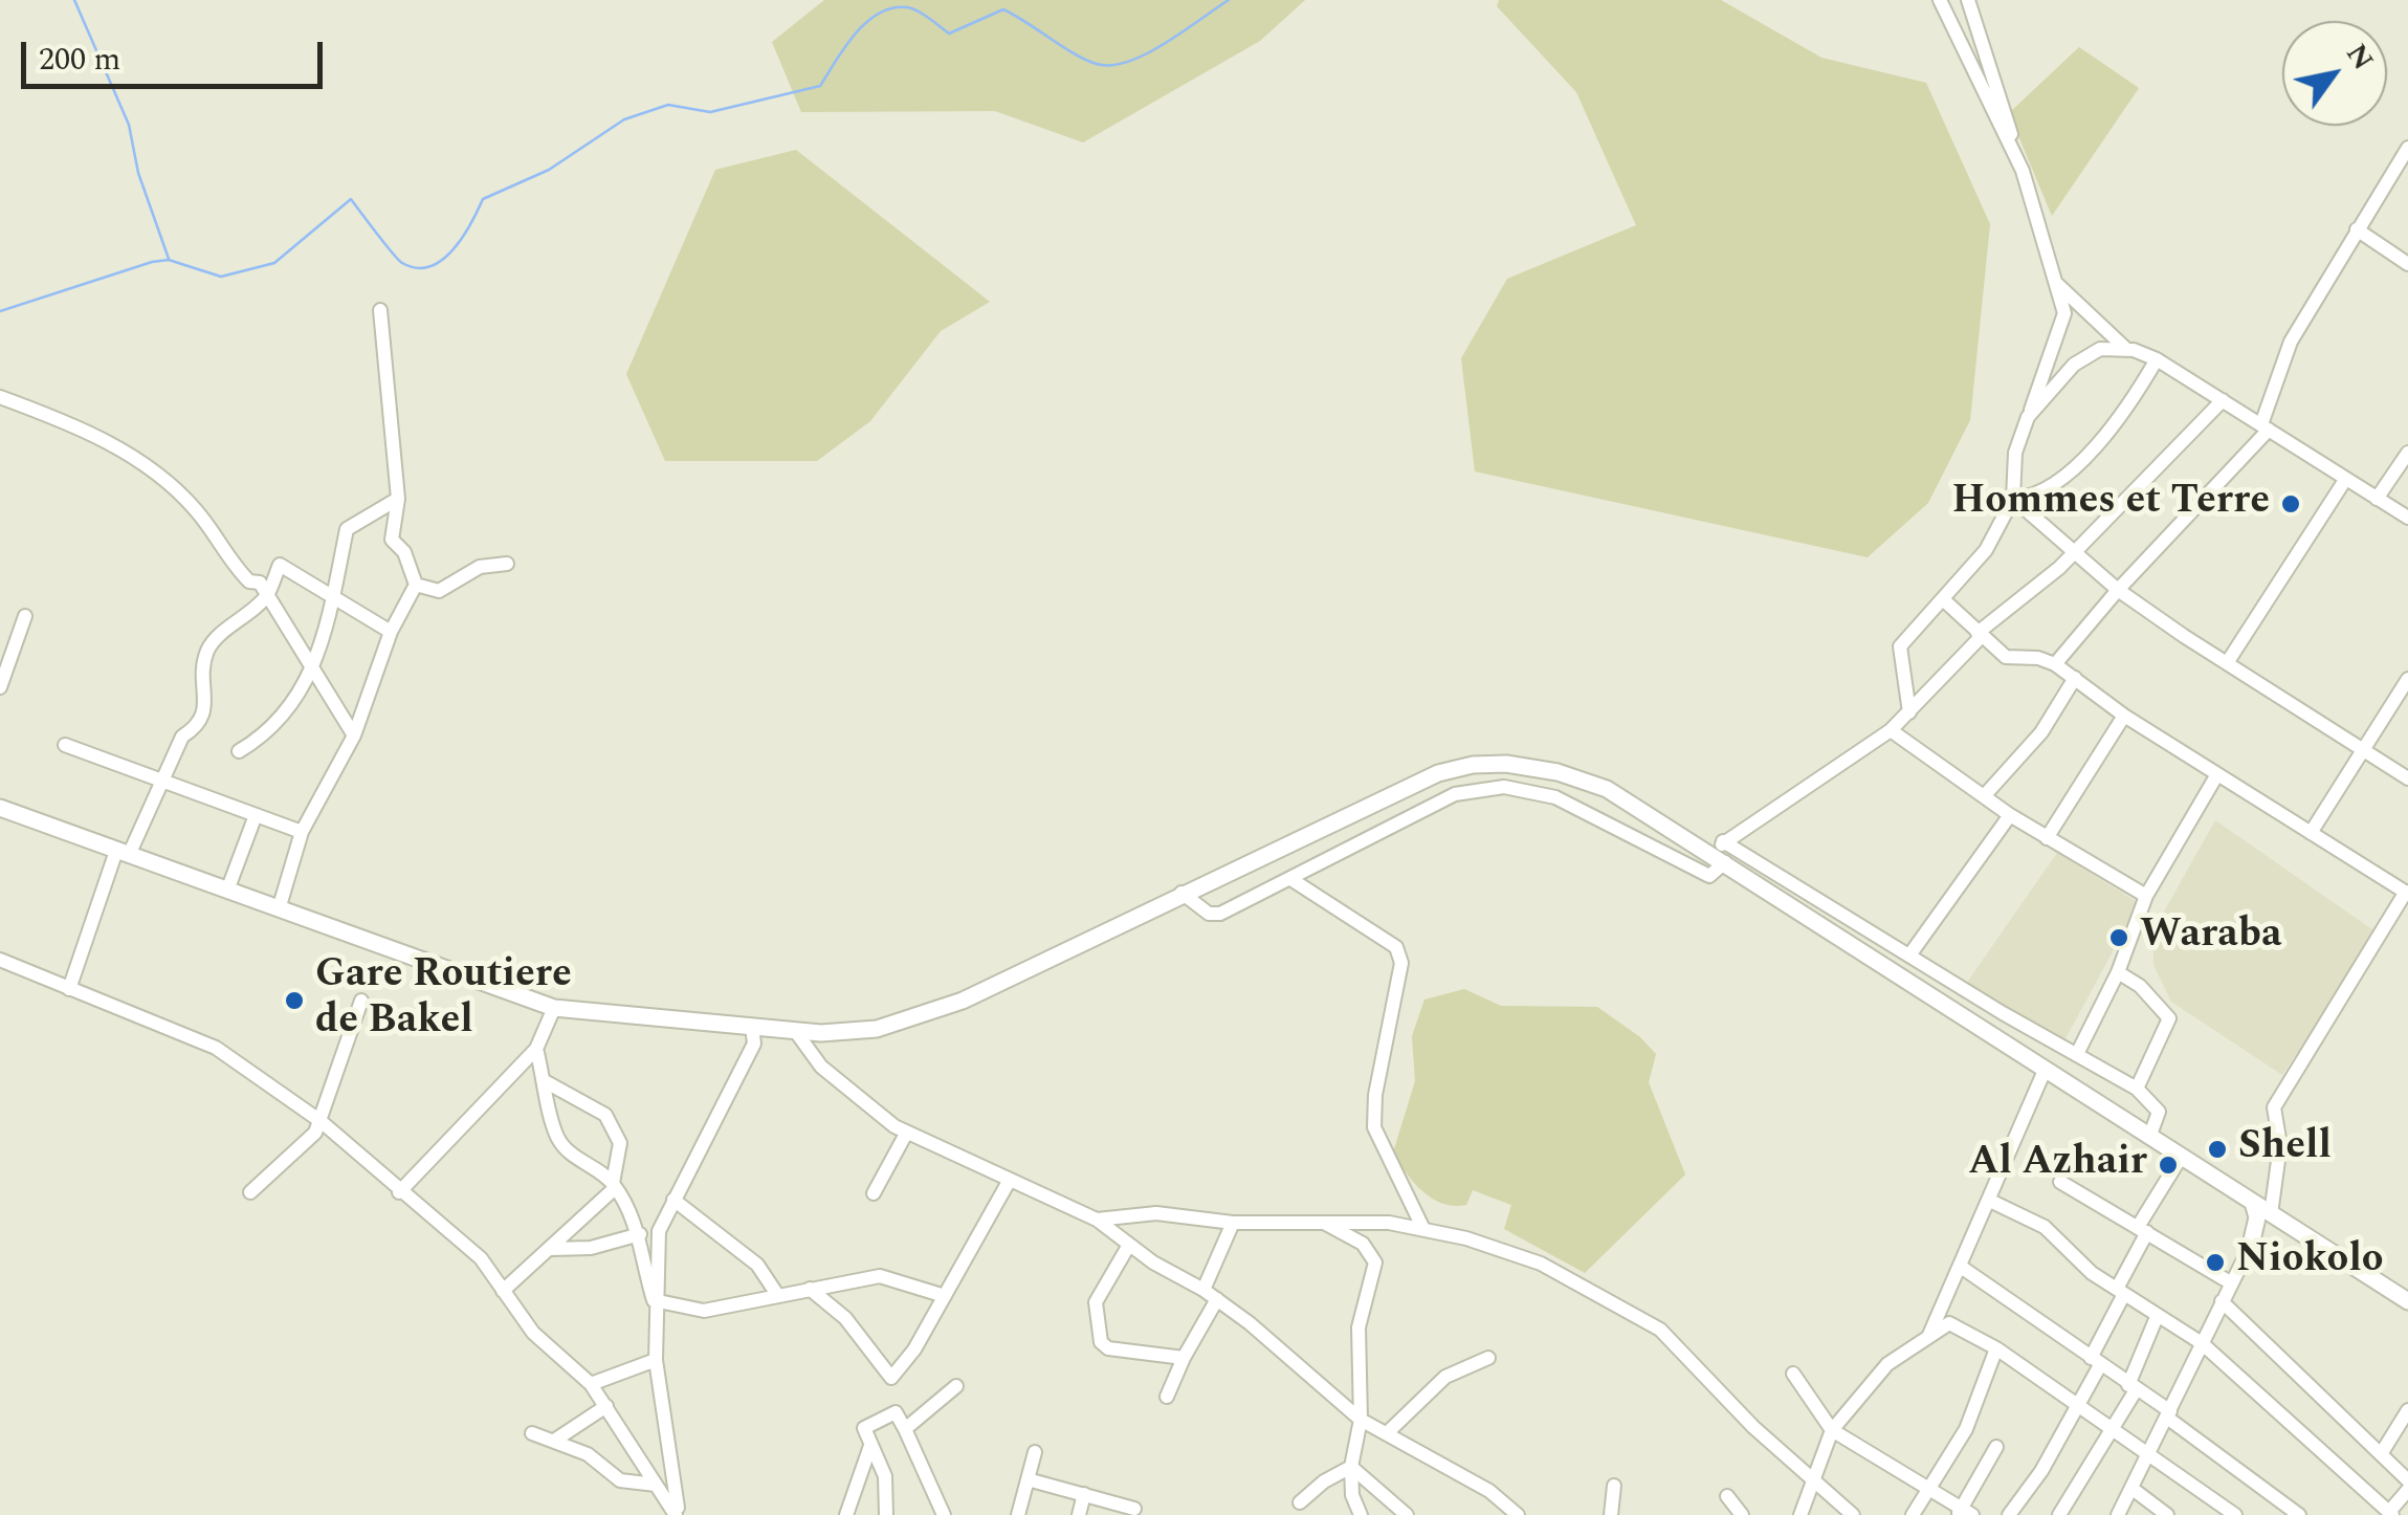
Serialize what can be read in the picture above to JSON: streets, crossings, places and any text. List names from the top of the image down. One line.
{"places":["Hommes et Terre","Waraba","Gare Routiere de Bakel","Shell","Al Azhair","Niokolo"],"scale_bar":"200 m","north":"top right"}
